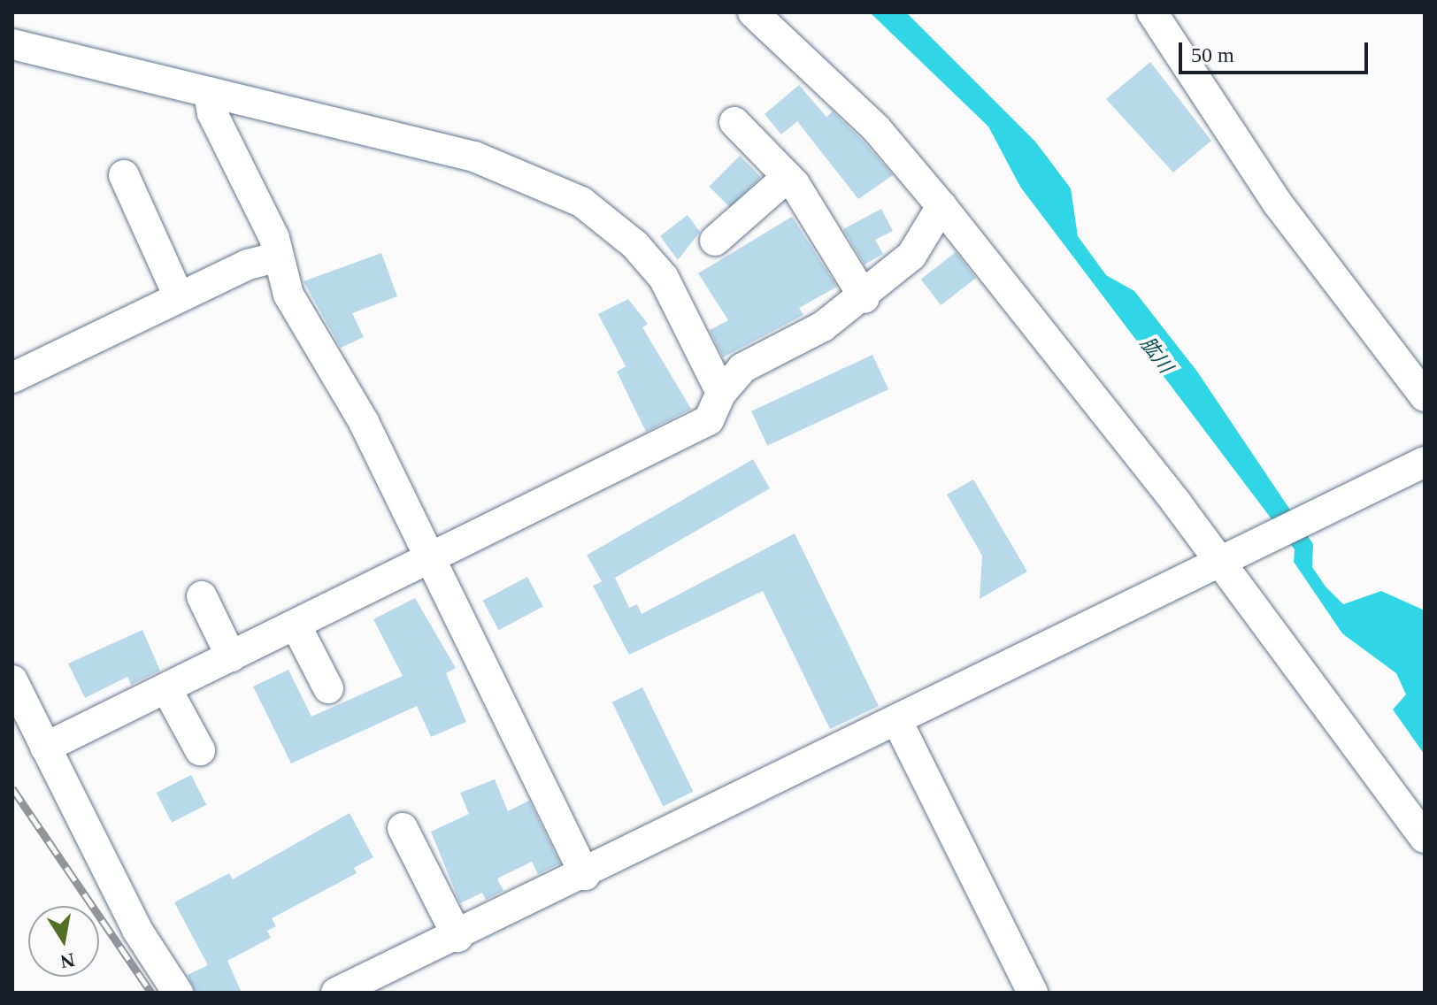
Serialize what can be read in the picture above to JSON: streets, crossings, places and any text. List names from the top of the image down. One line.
{"water":["肱川"],"scale_bar":"50 m","north":"bottom"}
